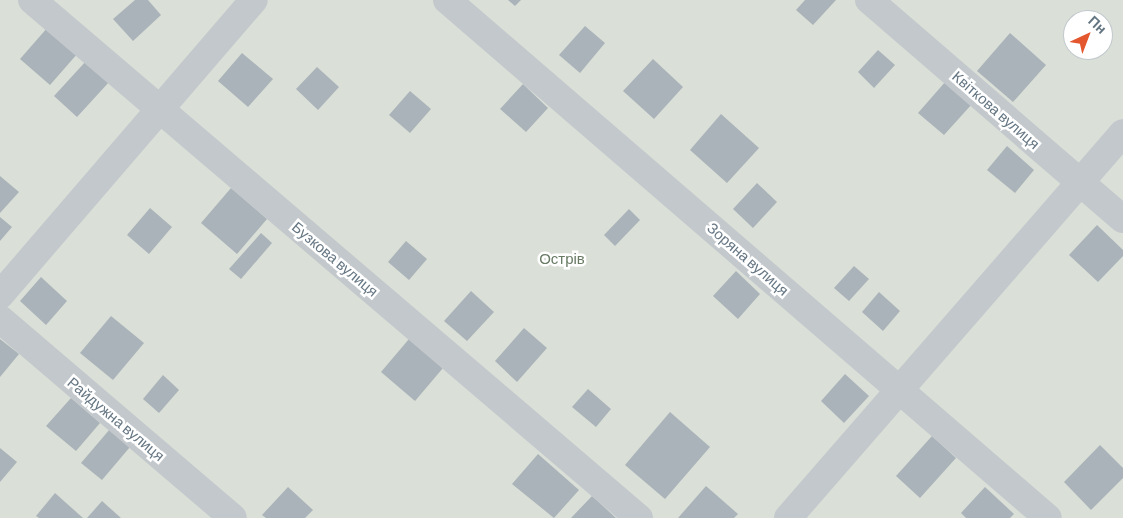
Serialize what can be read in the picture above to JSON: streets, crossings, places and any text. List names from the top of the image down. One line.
{"streets":{"street":["Квіткова вулиця","Бузкова вулиця","Зоряна вулиця","Райдужна вулиця"]},"parks":["Острів"],"north":"top right"}
